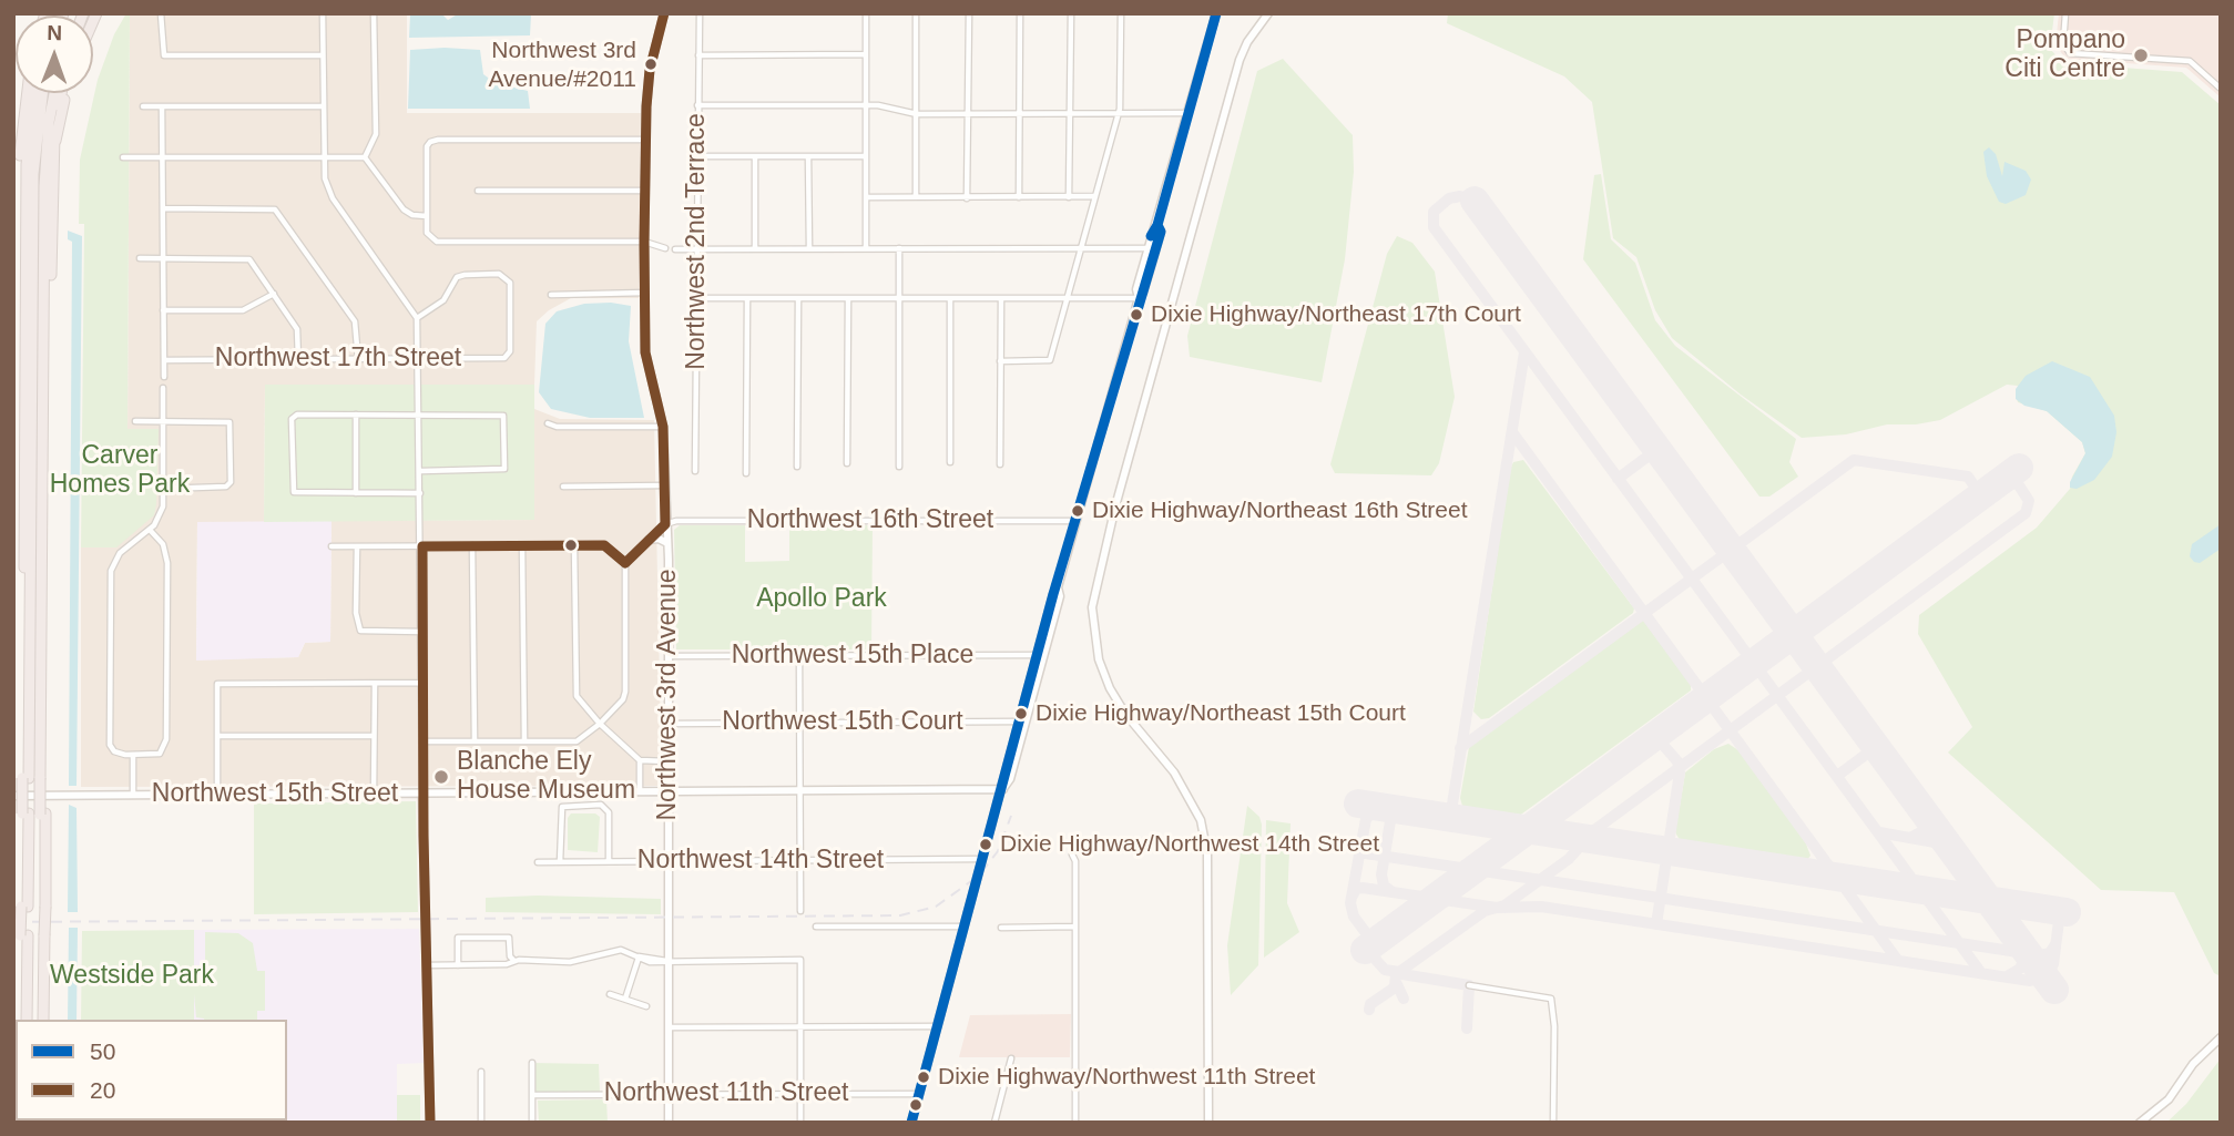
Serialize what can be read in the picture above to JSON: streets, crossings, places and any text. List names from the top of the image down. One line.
{"streets":{"street":["Northwest 2nd Terrace","Northwest 17th Street","Northwest 16th Street","Northwest 15th Place","Northwest 3rd Avenue","Northwest 15th Court","Northwest 15th Street","Northwest 14th Street","Northwest 11th Street"]},"crossings":[["Northwest 16th Street","Northwest 3rd Avenue"],["Northwest 15th Place","Northwest 3rd Avenue"],["Northwest 3rd Avenue","Northwest 15th Court"],["Northwest 3rd Avenue","Northwest 15th Street"],["Northwest 3rd Avenue","Northwest 14th Street"],["Northwest 3rd Avenue","Northwest 11th Street"]],"parks":["Carver Homes Park","Apollo Park","Westside Park"],"places":["Pompano Citi Centre","Northwest 3rd Avenue/#2011","Dixie Highway/Northeast 17th Court","Dixie Highway/Northeast 16th Street","Dixie Highway/Northeast 15th Court","Blanche Ely House Museum","Dixie Highway/Northwest 14th Street","Dixie Highway/Northwest 11th Street"],"lines":["transit line 50","transit line 20"],"legend":["50","20"],"north":"top"}
